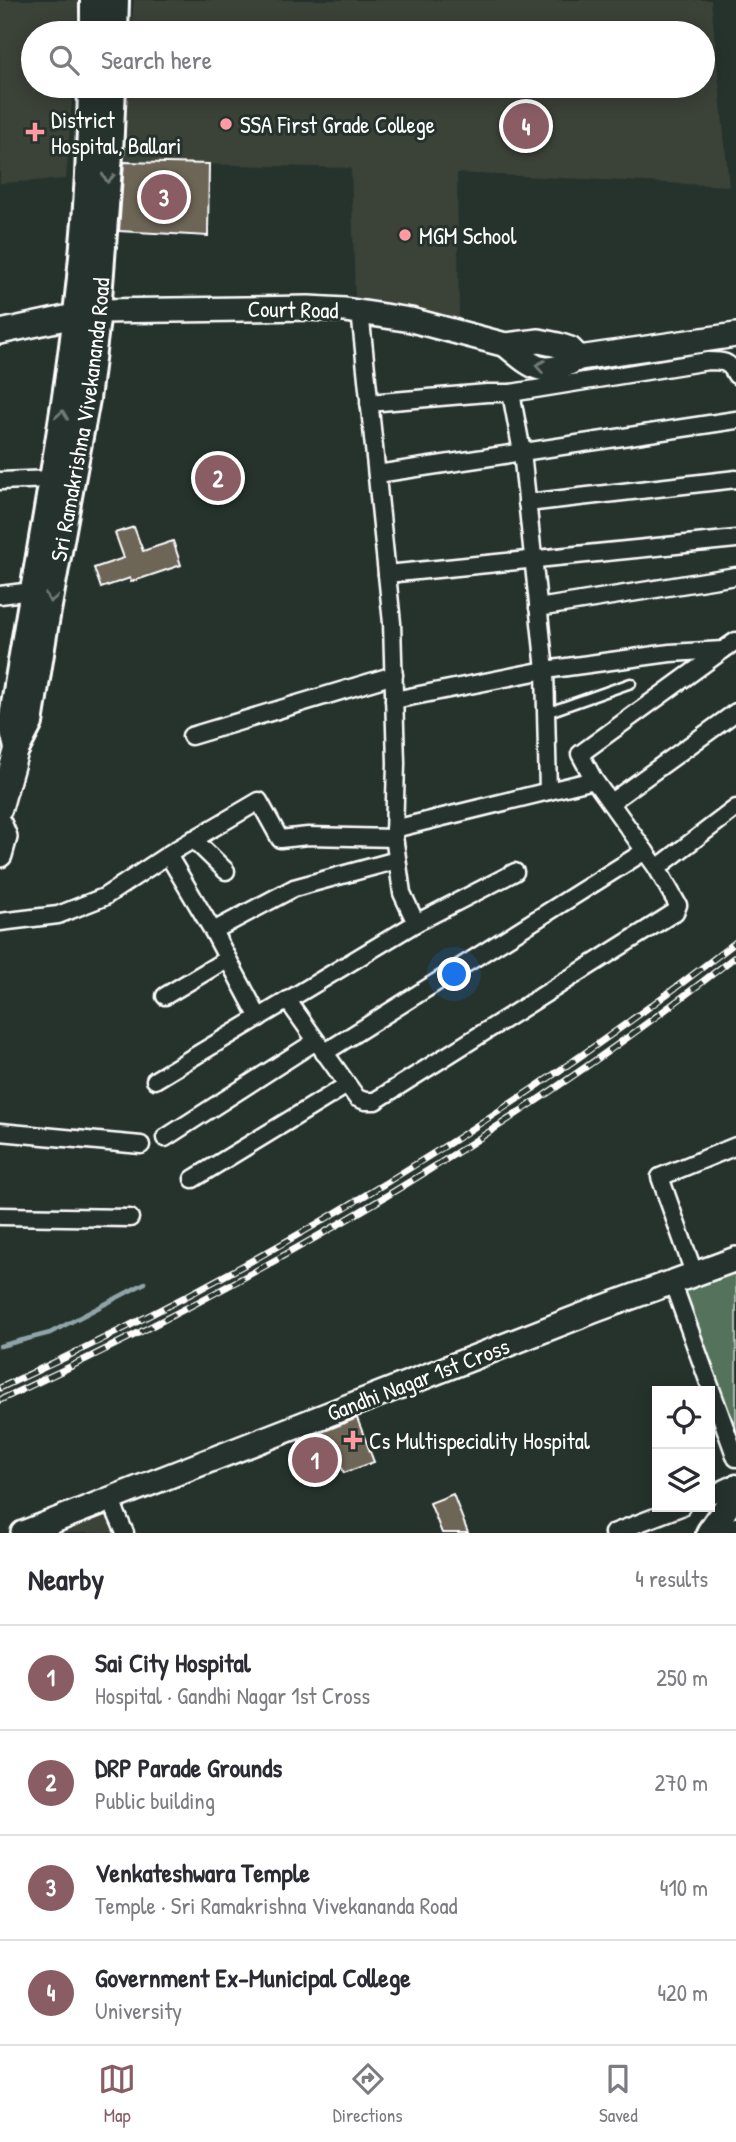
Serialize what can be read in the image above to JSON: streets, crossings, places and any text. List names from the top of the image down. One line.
{"streets":{"main road":["Sri Ramakrishna Vivekananda Road"],"street":["Court Road","Gandhi Nagar 1st Cross"]},"crossings":[["Court Road","Sri Ramakrishna Vivekananda Road"]],"places":{"other":["SSA First Grade College","MGM School"],"health":["District Hospital, Ballari","Cs Multispeciality Hospital"]},"page":{"search":"Search here","pins":["4","3","2","1"],"heading":["Nearby","4 results"],"list":[{"mark":"1","name":"Sai City Hospital","note":"Hospital · Gandhi Nagar 1st Cross","value":"250 m"},{"mark":"2","name":"DRP Parade Grounds","note":"Public building","value":"270 m"},{"mark":"3","name":"Venkateshwara Temple","note":"Temple · Sri Ramakrishna Vivekananda Road","value":"410 m"},{"mark":"4","name":"Government Ex-Municipal College","note":"University","value":"420 m"}],"nav":["Map","Directions","Saved"]}}
